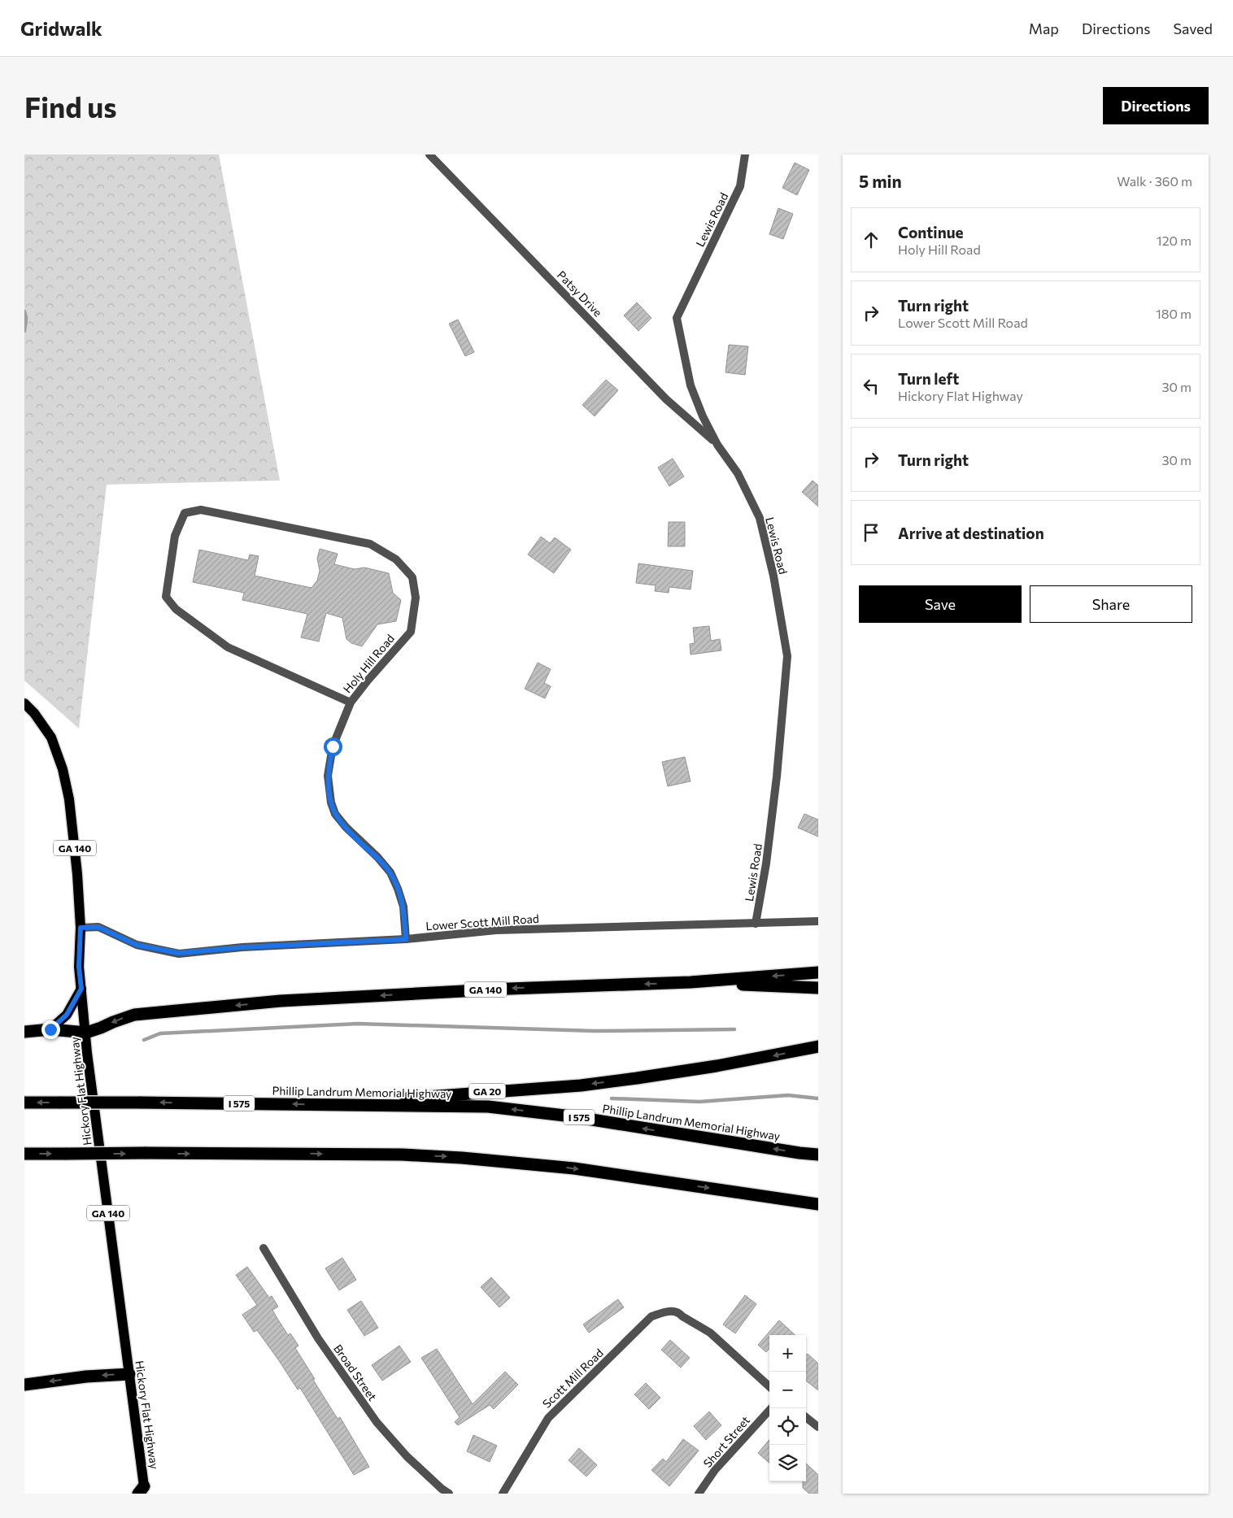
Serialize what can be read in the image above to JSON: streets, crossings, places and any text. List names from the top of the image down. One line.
{"streets":{"highway":["GA 140","GA 20","Phillip Landrum Memorial Highway","I 575"],"main road":["Hickory Flat Highway"],"street":["Lewis Road","Patsy Drive","Holy Hill Road","Lower Scott Mill Road","Broad Street","Scott Mill Road","Short Street"]},"crossings":[["Lewis Road","Patsy Drive"],["Lewis Road","Lower Scott Mill Road"],["Holy Hill Road","Lower Scott Mill Road"],["GA 140","Hickory Flat Highway"],["Lower Scott Mill Road","Hickory Flat Highway"],["GA 20","Phillip Landrum Memorial Highway"]],"page":{"header":"Gridwalk","nav":["Map","Directions","Saved"],"buttons":["Directions",["Save","Share"]],"title":"Find us","heading":["5 min","Walk · 360 m"],"list":[["Continue","Holy Hill Road","120 m"],["Turn right","Lower Scott Mill Road","180 m"],["Turn left","Hickory Flat Highway","30 m"],["Turn right","30 m"],"Arrive at destination"],"map_buttons":["+","−"]}}
